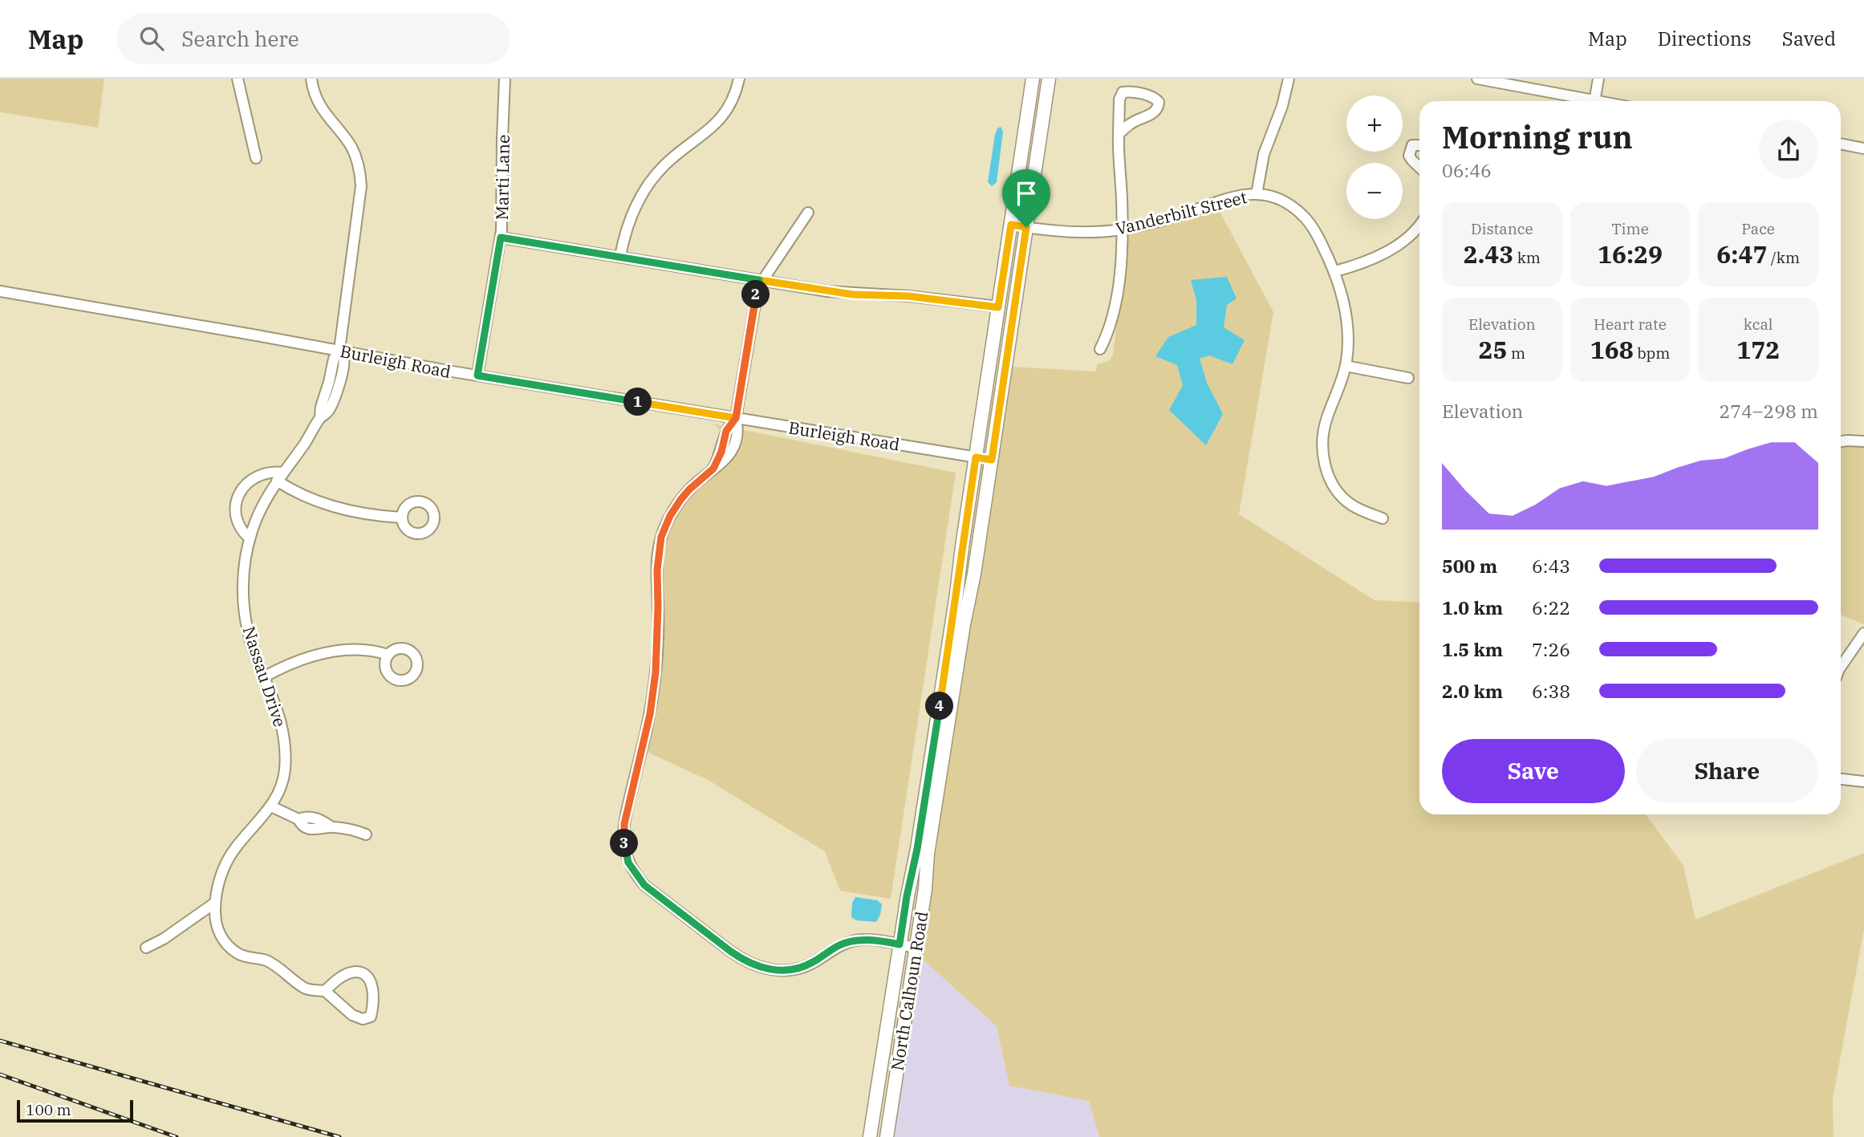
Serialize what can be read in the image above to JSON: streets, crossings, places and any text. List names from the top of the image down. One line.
{"streets":{"main road":["North Calhoun Road"],"street":["Marti Lane","Vanderbilt Street","Burleigh Road","Nassau Drive"]},"crossings":[["Marti Lane","Burleigh Road"],["Vanderbilt Street","North Calhoun Road"],["Burleigh Road","Nassau Drive"],["Burleigh Road","North Calhoun Road"]],"scale_bar":"100 m","page":{"header":"Map","search":"Search here","nav":["Map","Directions","Saved"],"map_buttons":["+","−"],"heading":["Morning run","06:46"],"stats":[["Distance","2.43 km"],["Time","16:29"],["Pace","6:47 /km"],["Elevation","25 m"],["Heart rate","168 bpm"],["kcal","172"]],"pins":["2","1","4","3"],"chart":["Elevation","274–298 m"],"list":[{"name":"500 m","note":"6:43"},{"name":"1.0 km","note":"6:22"},{"name":"1.5 km","note":"7:26"},{"name":"2.0 km","note":"6:38"}],"buttons":["Save","Share"],"scale":"100 m"}}
